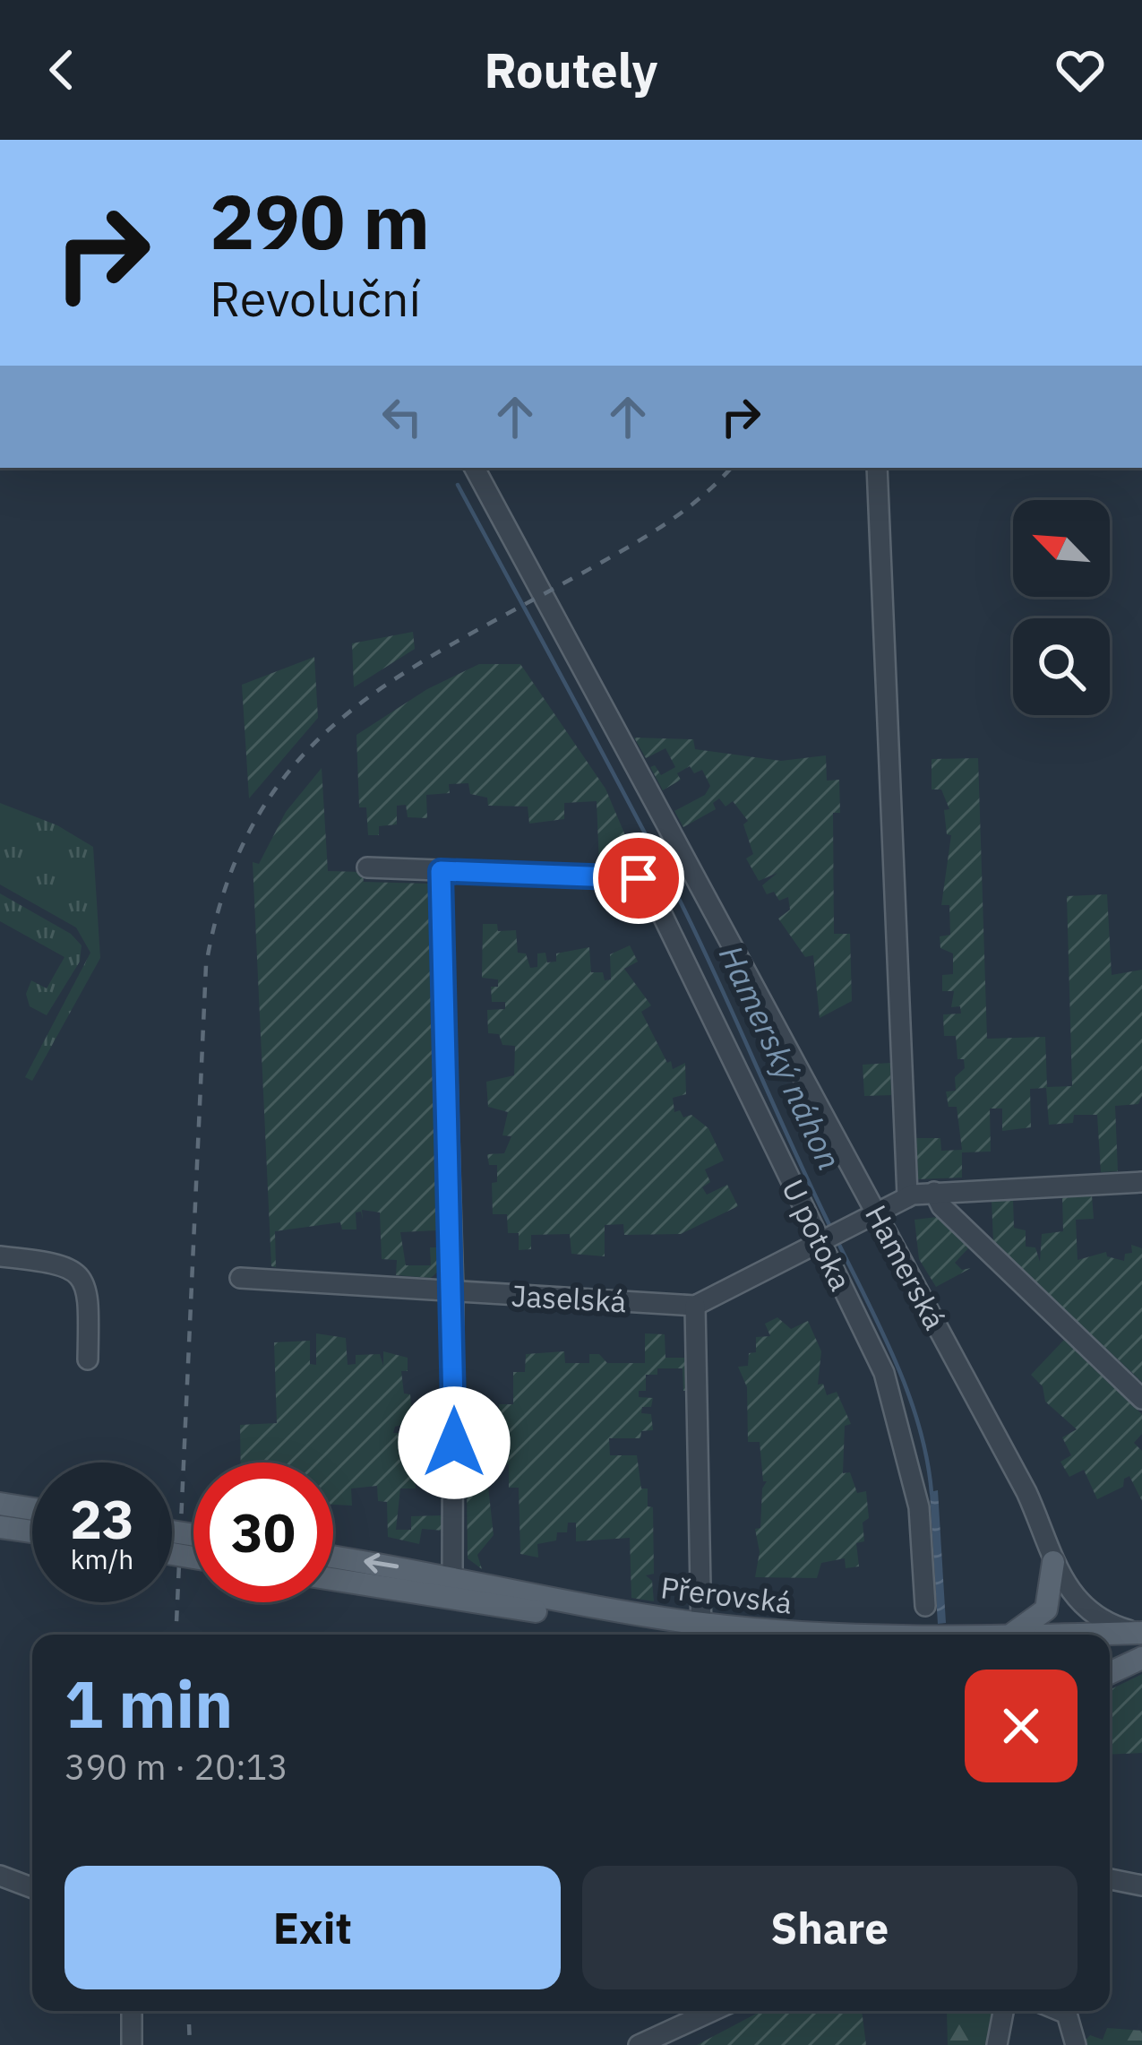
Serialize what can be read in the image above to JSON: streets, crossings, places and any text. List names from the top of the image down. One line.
{"streets":{"main road":["Přerovská"],"street":["U potoka","Hamerská","Jaselská"]},"crossings":[["Hamerská","Přerovská"]],"water":["Hamerský náhon"],"north":"top left","page":{"header":"Routely","turn":["290 m","Revoluční"],"speed":"23 km/h","limit":"30","heading":["1 min","390 m · 20:13"],"buttons":["Exit","Share"]}}
